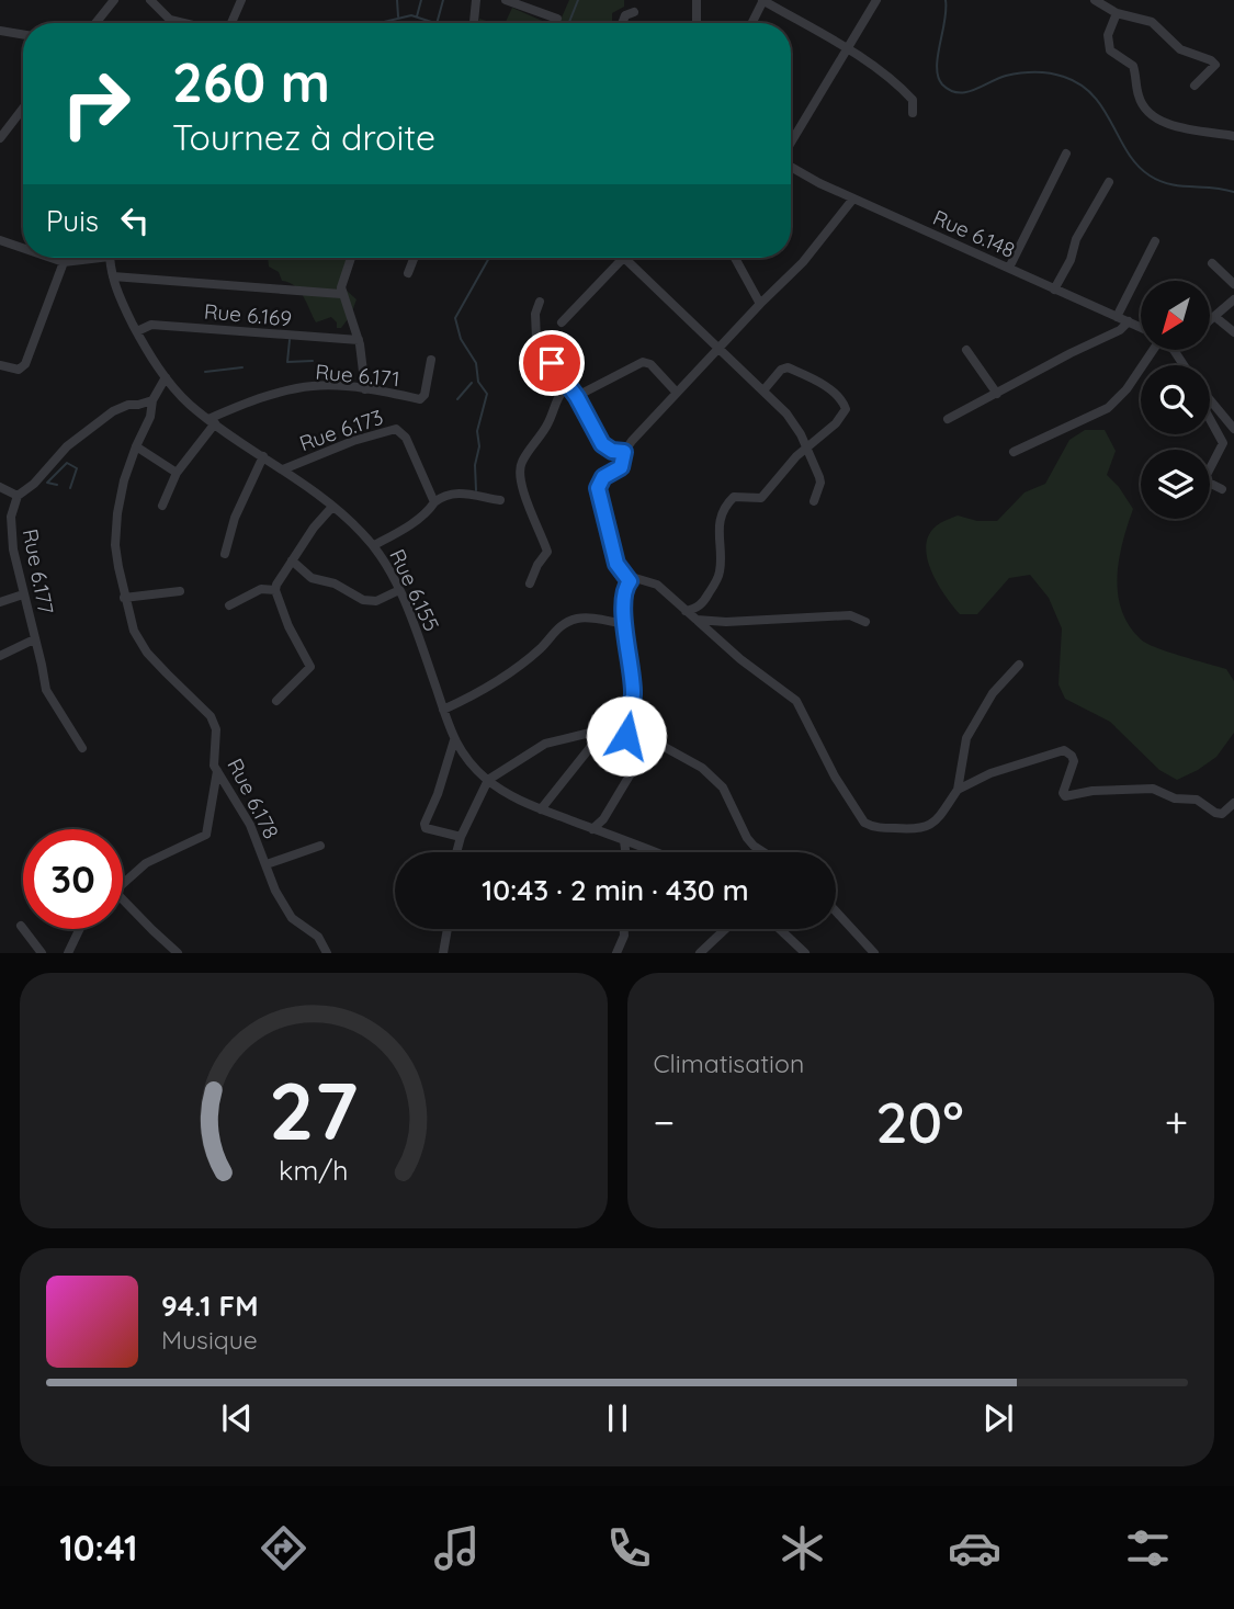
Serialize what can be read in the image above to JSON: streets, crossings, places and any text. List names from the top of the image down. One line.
{"streets":{"street":["Rue 6.148","Rue 6.169","Rue 6.171","Rue 6.173","Rue 6.177","Rue 6.155","Rue 6.178"]},"crossings":[["Rue 6.169","Rue 6.155"],["Rue 6.171","Rue 6.155"],["Rue 6.173","Rue 6.155"]],"north":"bottom left","page":{"turn":["260 m","Tournez à droite"],"then":"Puis","limit":"30","trip":"10:43 · 2 min · 430 m","tile":"Climatisation","heat":["−","20°","+"],"song":["94.1 FM","Musique"],"tabs":"10:41","gauge":["27","km/h"]}}
